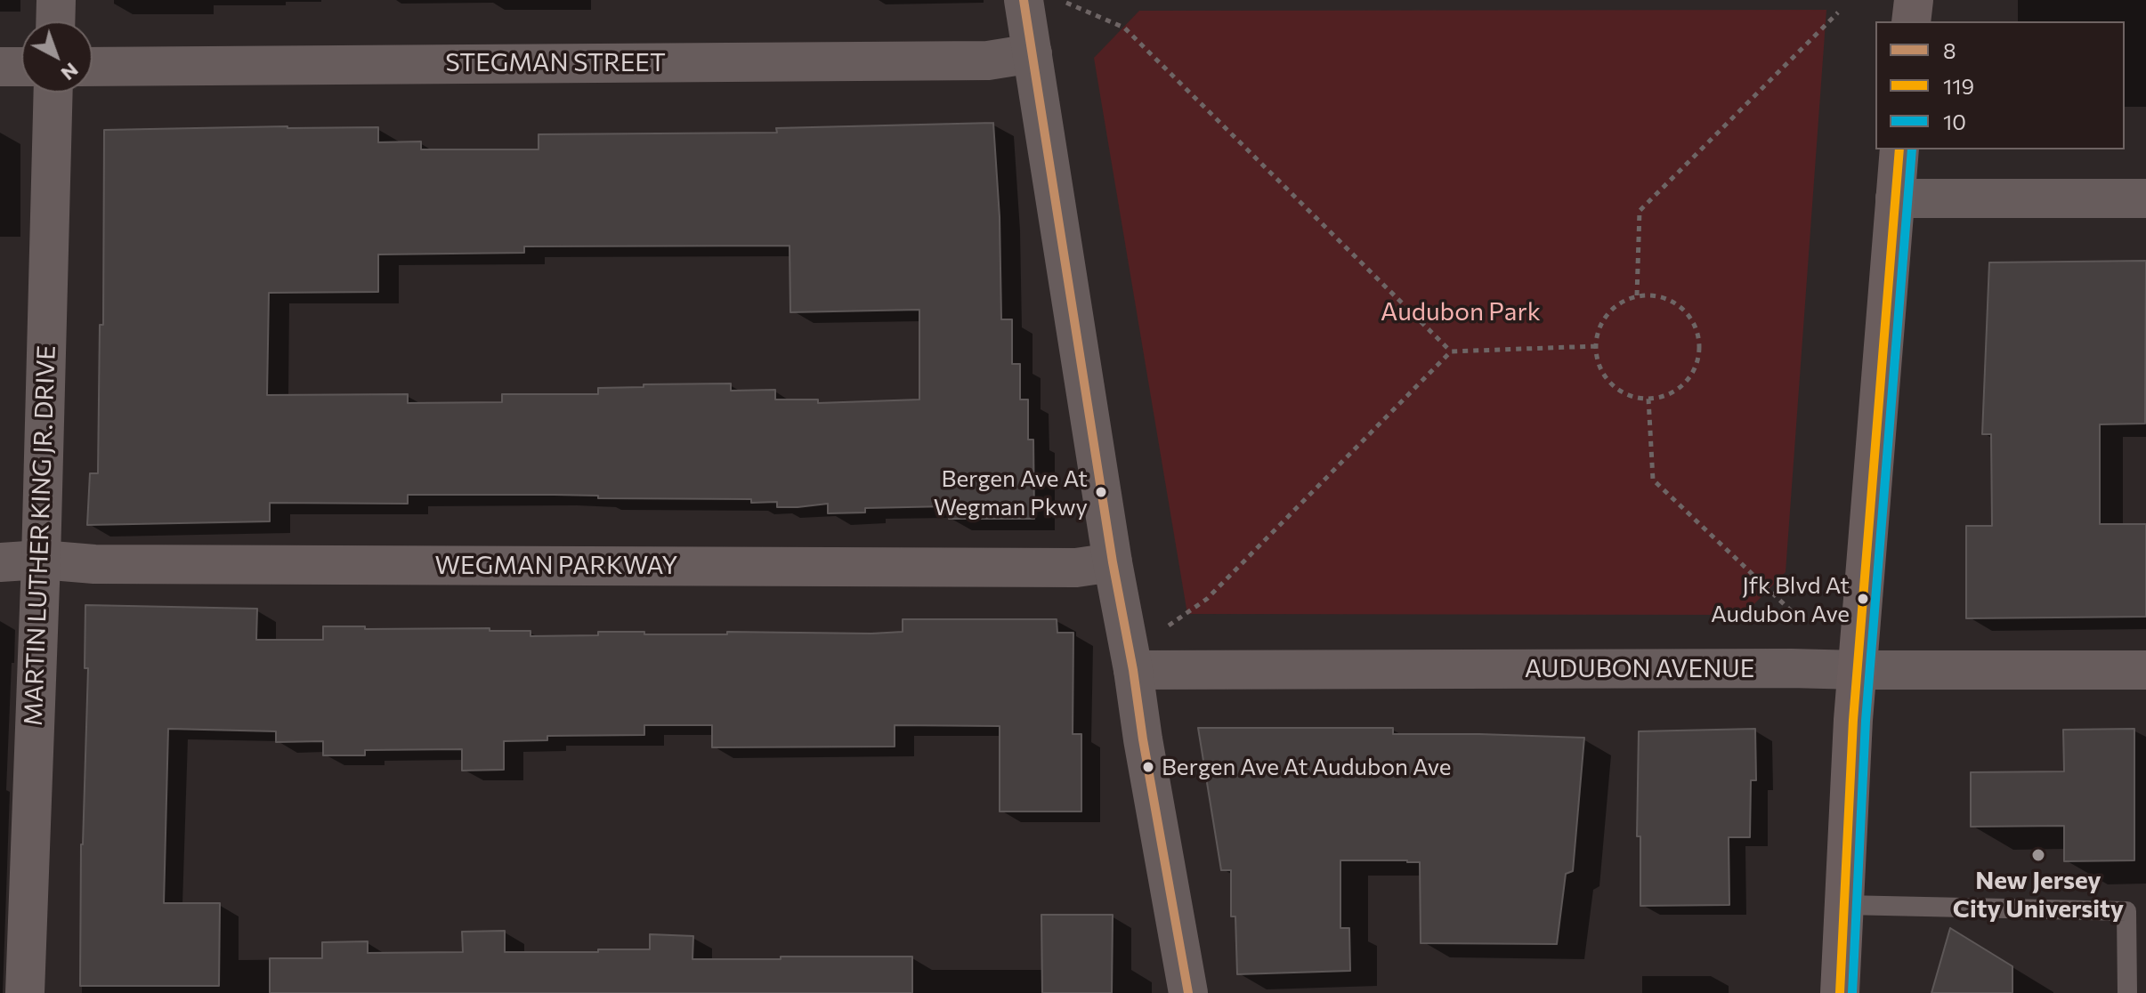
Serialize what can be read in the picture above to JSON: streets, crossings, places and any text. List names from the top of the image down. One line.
{"streets":{"street":["STEGMAN STREET","MARTIN LUTHER KING JR. DRIVE","WEGMAN PARKWAY","AUDUBON AVENUE"]},"crossings":[["MARTIN LUTHER KING JR. DRIVE","WEGMAN PARKWAY"]],"parks":["Audubon Park"],"places":["Bergen Ave At Wegman Pkwy","Jfk Blvd At Audubon Ave","Bergen Ave At Audubon Ave","New Jersey City University"],"lines":["transit line 8","transit line 119","transit line 10"],"legend":["8","119","10"],"north":"bottom right"}
